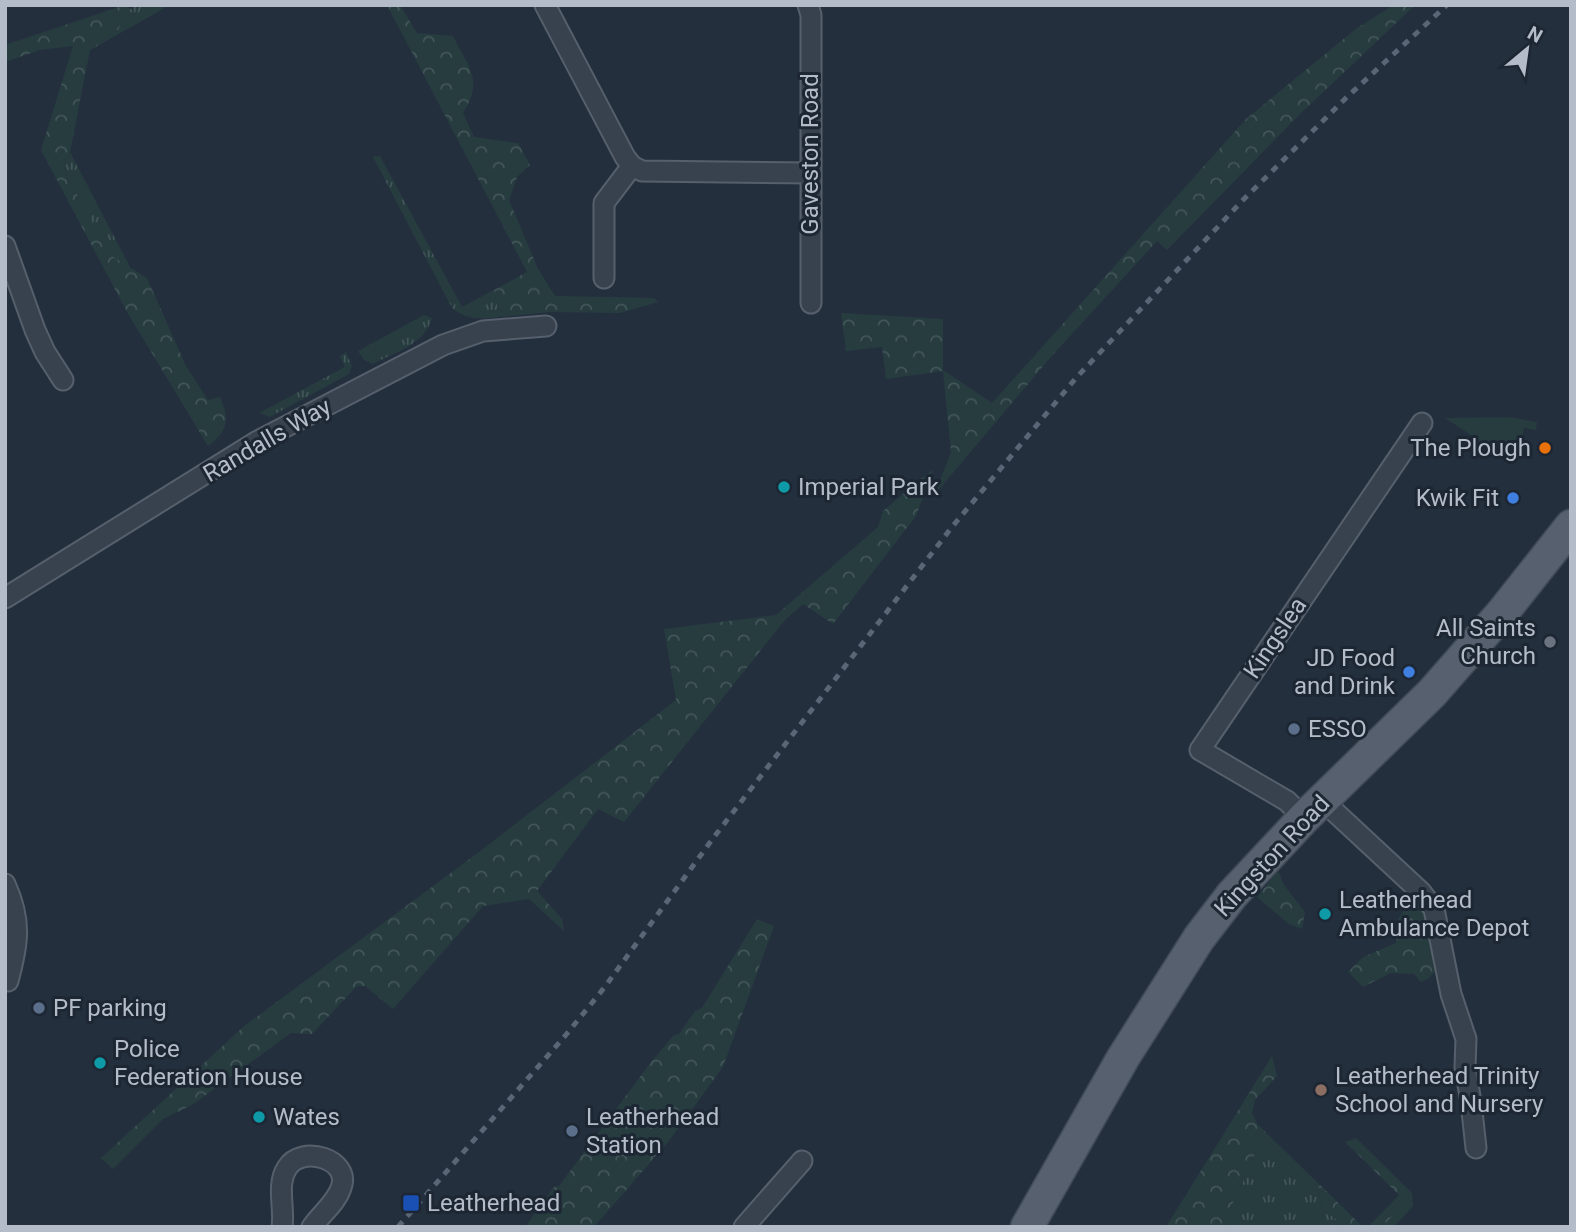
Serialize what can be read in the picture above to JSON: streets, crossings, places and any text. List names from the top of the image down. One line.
{"streets":{"main road":["Kingston Road"],"street":["Gaveston Road","Randalls Way","Kingslea"]},"crossings":[["Kingslea","Kingston Road"]],"places":{"other":["The Plough","Imperial Park","Kwik Fit","All Saints Church","JD Food and Drink","ESSO","Leatherhead Ambulance Depot","PF parking","Police Federation House","Leatherhead Trinity School and Nursery","Wates","Leatherhead Station"],"transit":["Leatherhead"]},"north":"top right"}
